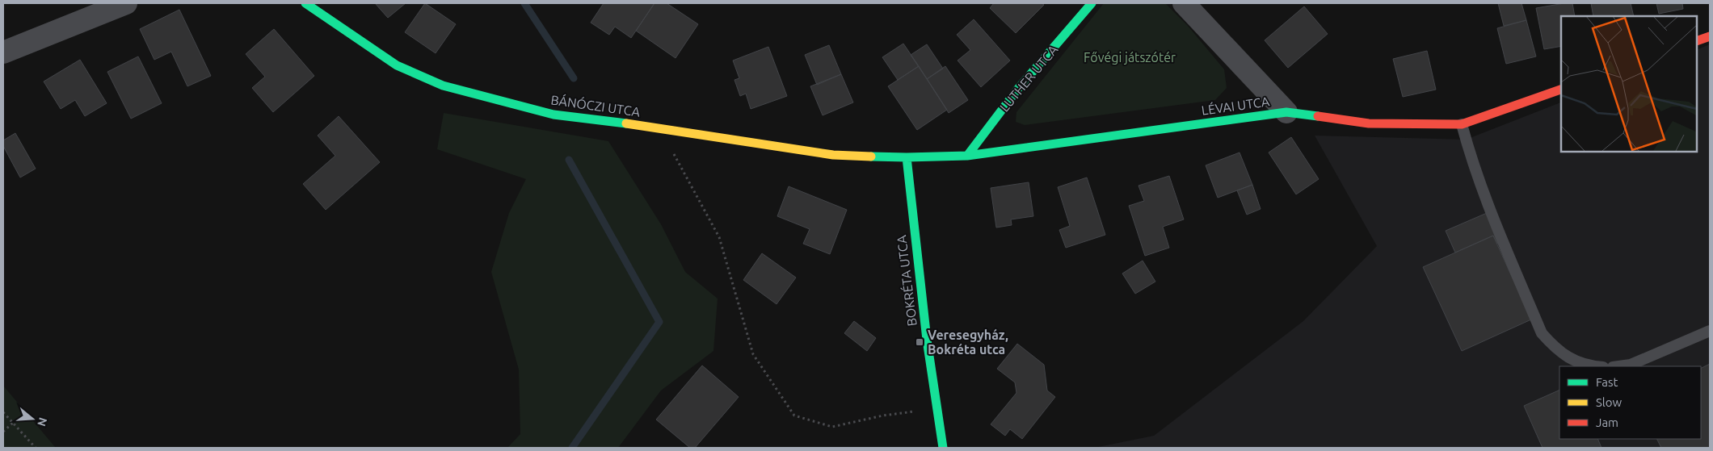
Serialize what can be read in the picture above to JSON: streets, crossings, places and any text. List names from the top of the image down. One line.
{"streets":{"street":["LUTHER UTCA","BÁNÓCZI UTCA","LÉVAI UTCA","BOKRÉTA UTCA"]},"crossings":[["LUTHER UTCA","LÉVAI UTCA"],["BÁNÓCZI UTCA","LÉVAI UTCA"],["BÁNÓCZI UTCA","BOKRÉTA UTCA"],["LÉVAI UTCA","BOKRÉTA UTCA"]],"parks":["Fővégi játszótér"],"places":{"transit":["Veresegyház, Bokréta utca"]},"legend":["Fast","Slow","Jam"],"north":"right"}
